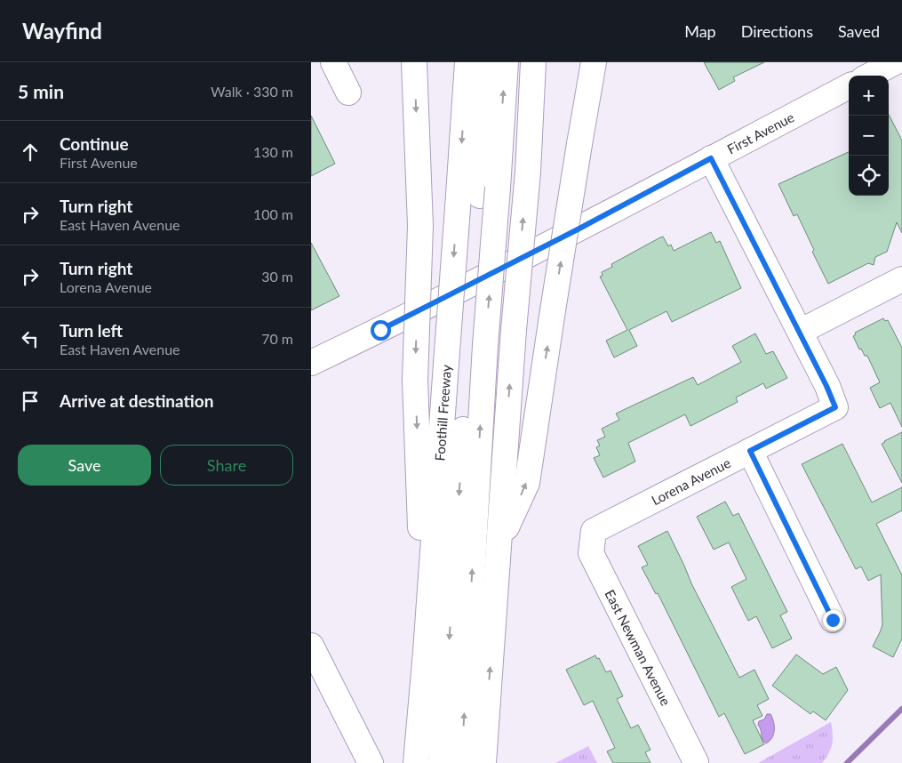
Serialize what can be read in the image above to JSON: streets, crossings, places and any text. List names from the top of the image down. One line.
{"streets":{"main road":["First Avenue","Foothill Freeway","Lorena Avenue","East Newman Avenue"]},"crossings":[["Lorena Avenue","East Newman Avenue"]],"page":{"header":"Wayfind","nav":["Map","Directions","Saved"],"heading":["5 min","Walk · 330 m"],"map_buttons":["+","−"],"list":[["Continue","First Avenue","130 m"],["Turn right","East Haven Avenue","100 m"],["Turn right","Lorena Avenue","30 m"],["Turn left","East Haven Avenue","70 m"],"Arrive at destination"],"buttons":["Save","Share"]}}
